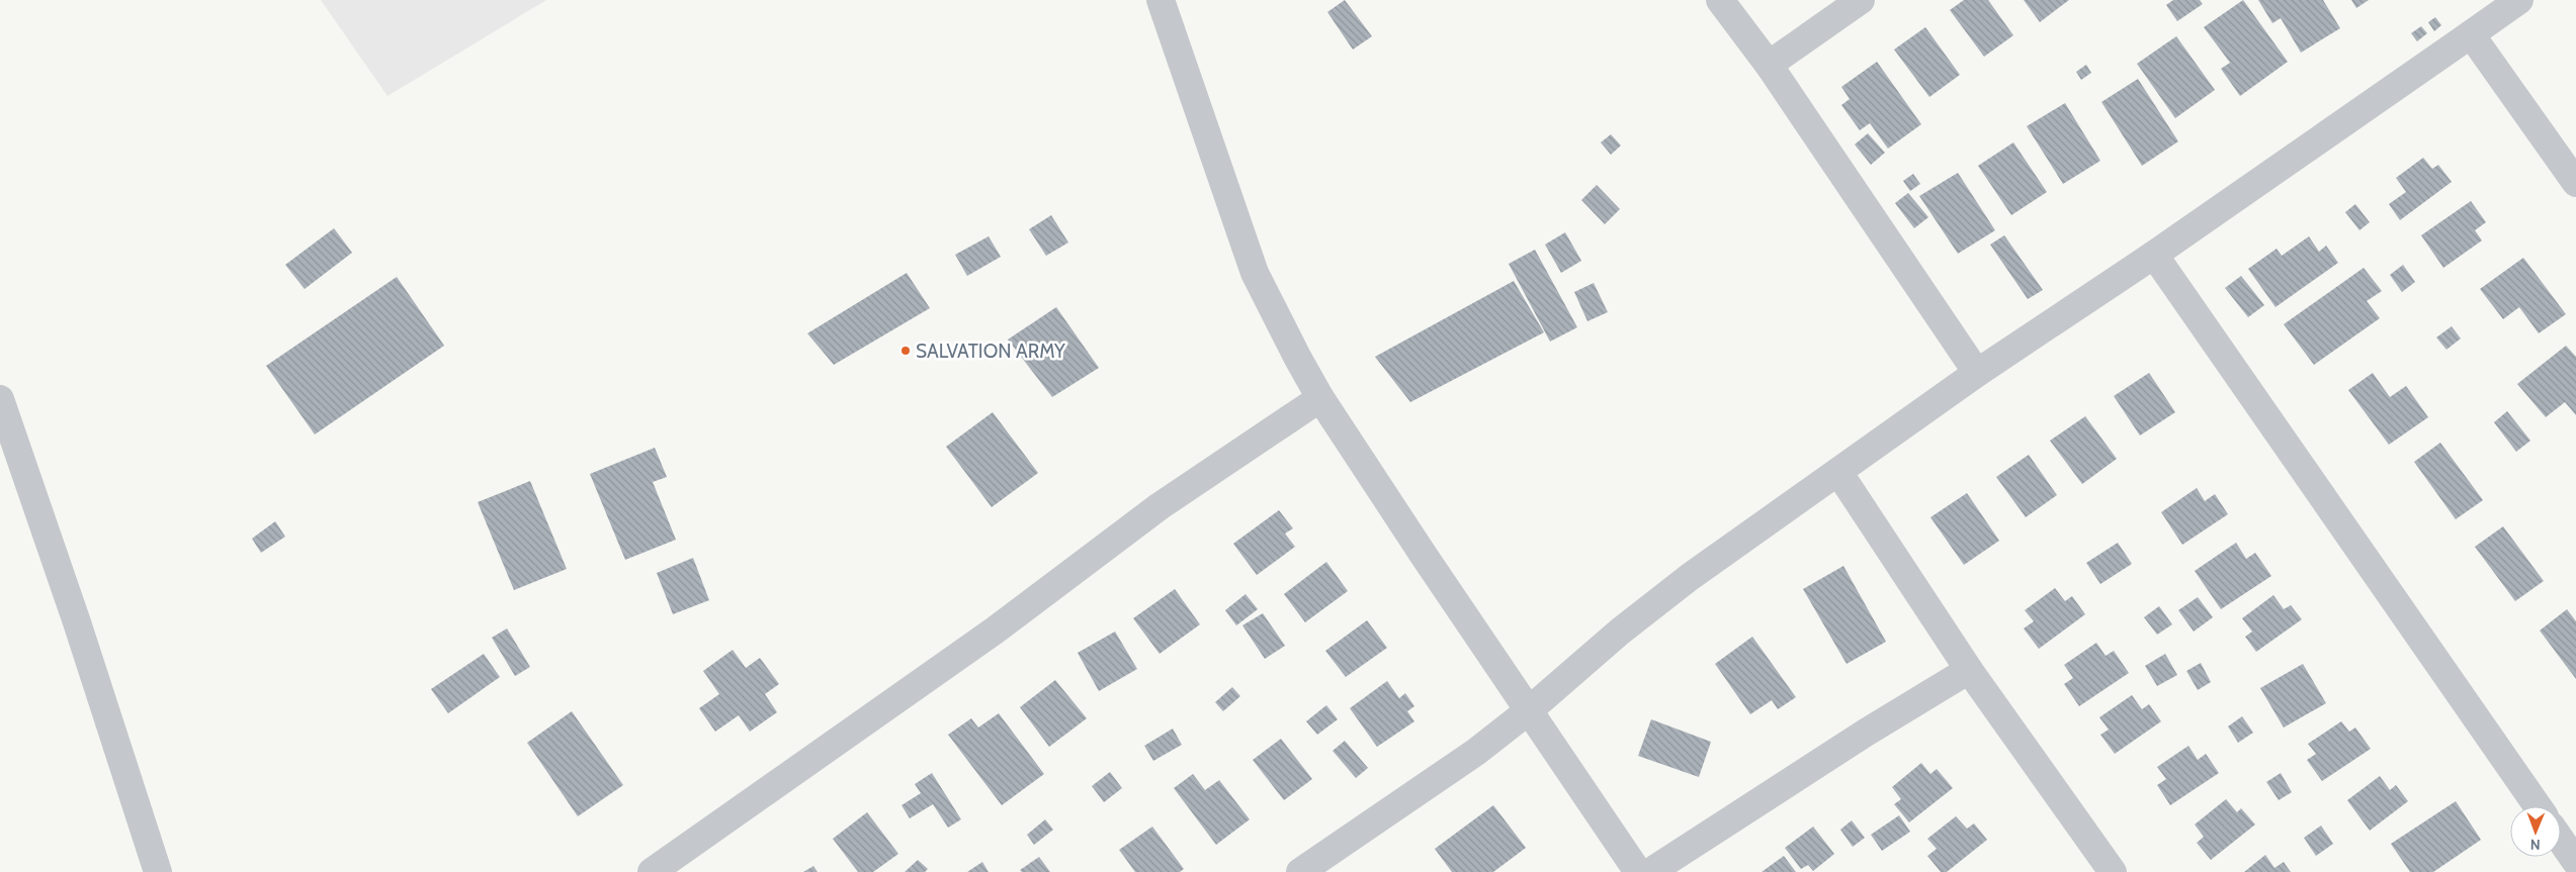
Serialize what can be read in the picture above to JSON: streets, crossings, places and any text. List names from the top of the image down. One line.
{"places":["SALVATION ARMY"],"north":"bottom"}
